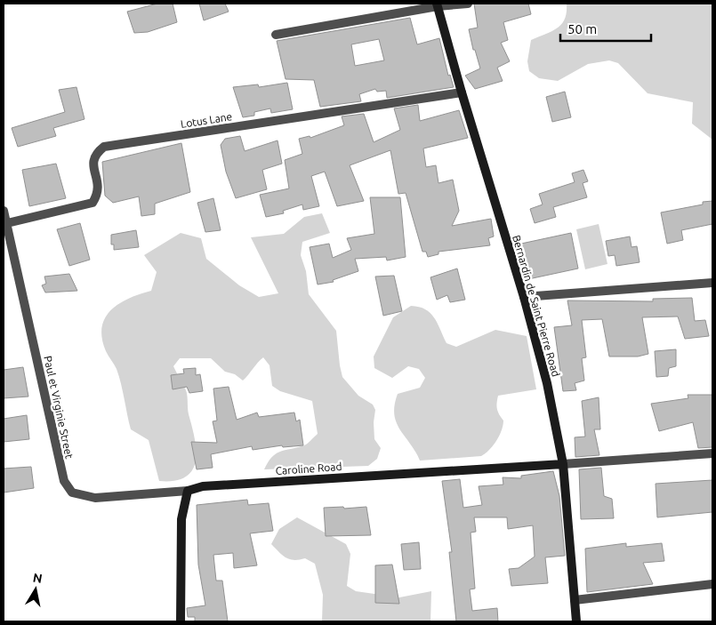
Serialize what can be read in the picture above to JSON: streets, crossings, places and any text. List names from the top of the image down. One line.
{"streets":{"main road":["Bernardin de Saint Pierre Road","Caroline Road"],"street":["Lotus Lane","Paul et Virginie Street"]},"crossings":[["Lotus Lane","Bernardin de Saint Pierre Road"],["Lotus Lane","Paul et Virginie Street"],["Bernardin de Saint Pierre Road","Caroline Road"],["Paul et Virginie Street","Caroline Road"]],"scale_bar":"50 m","north":"top"}
